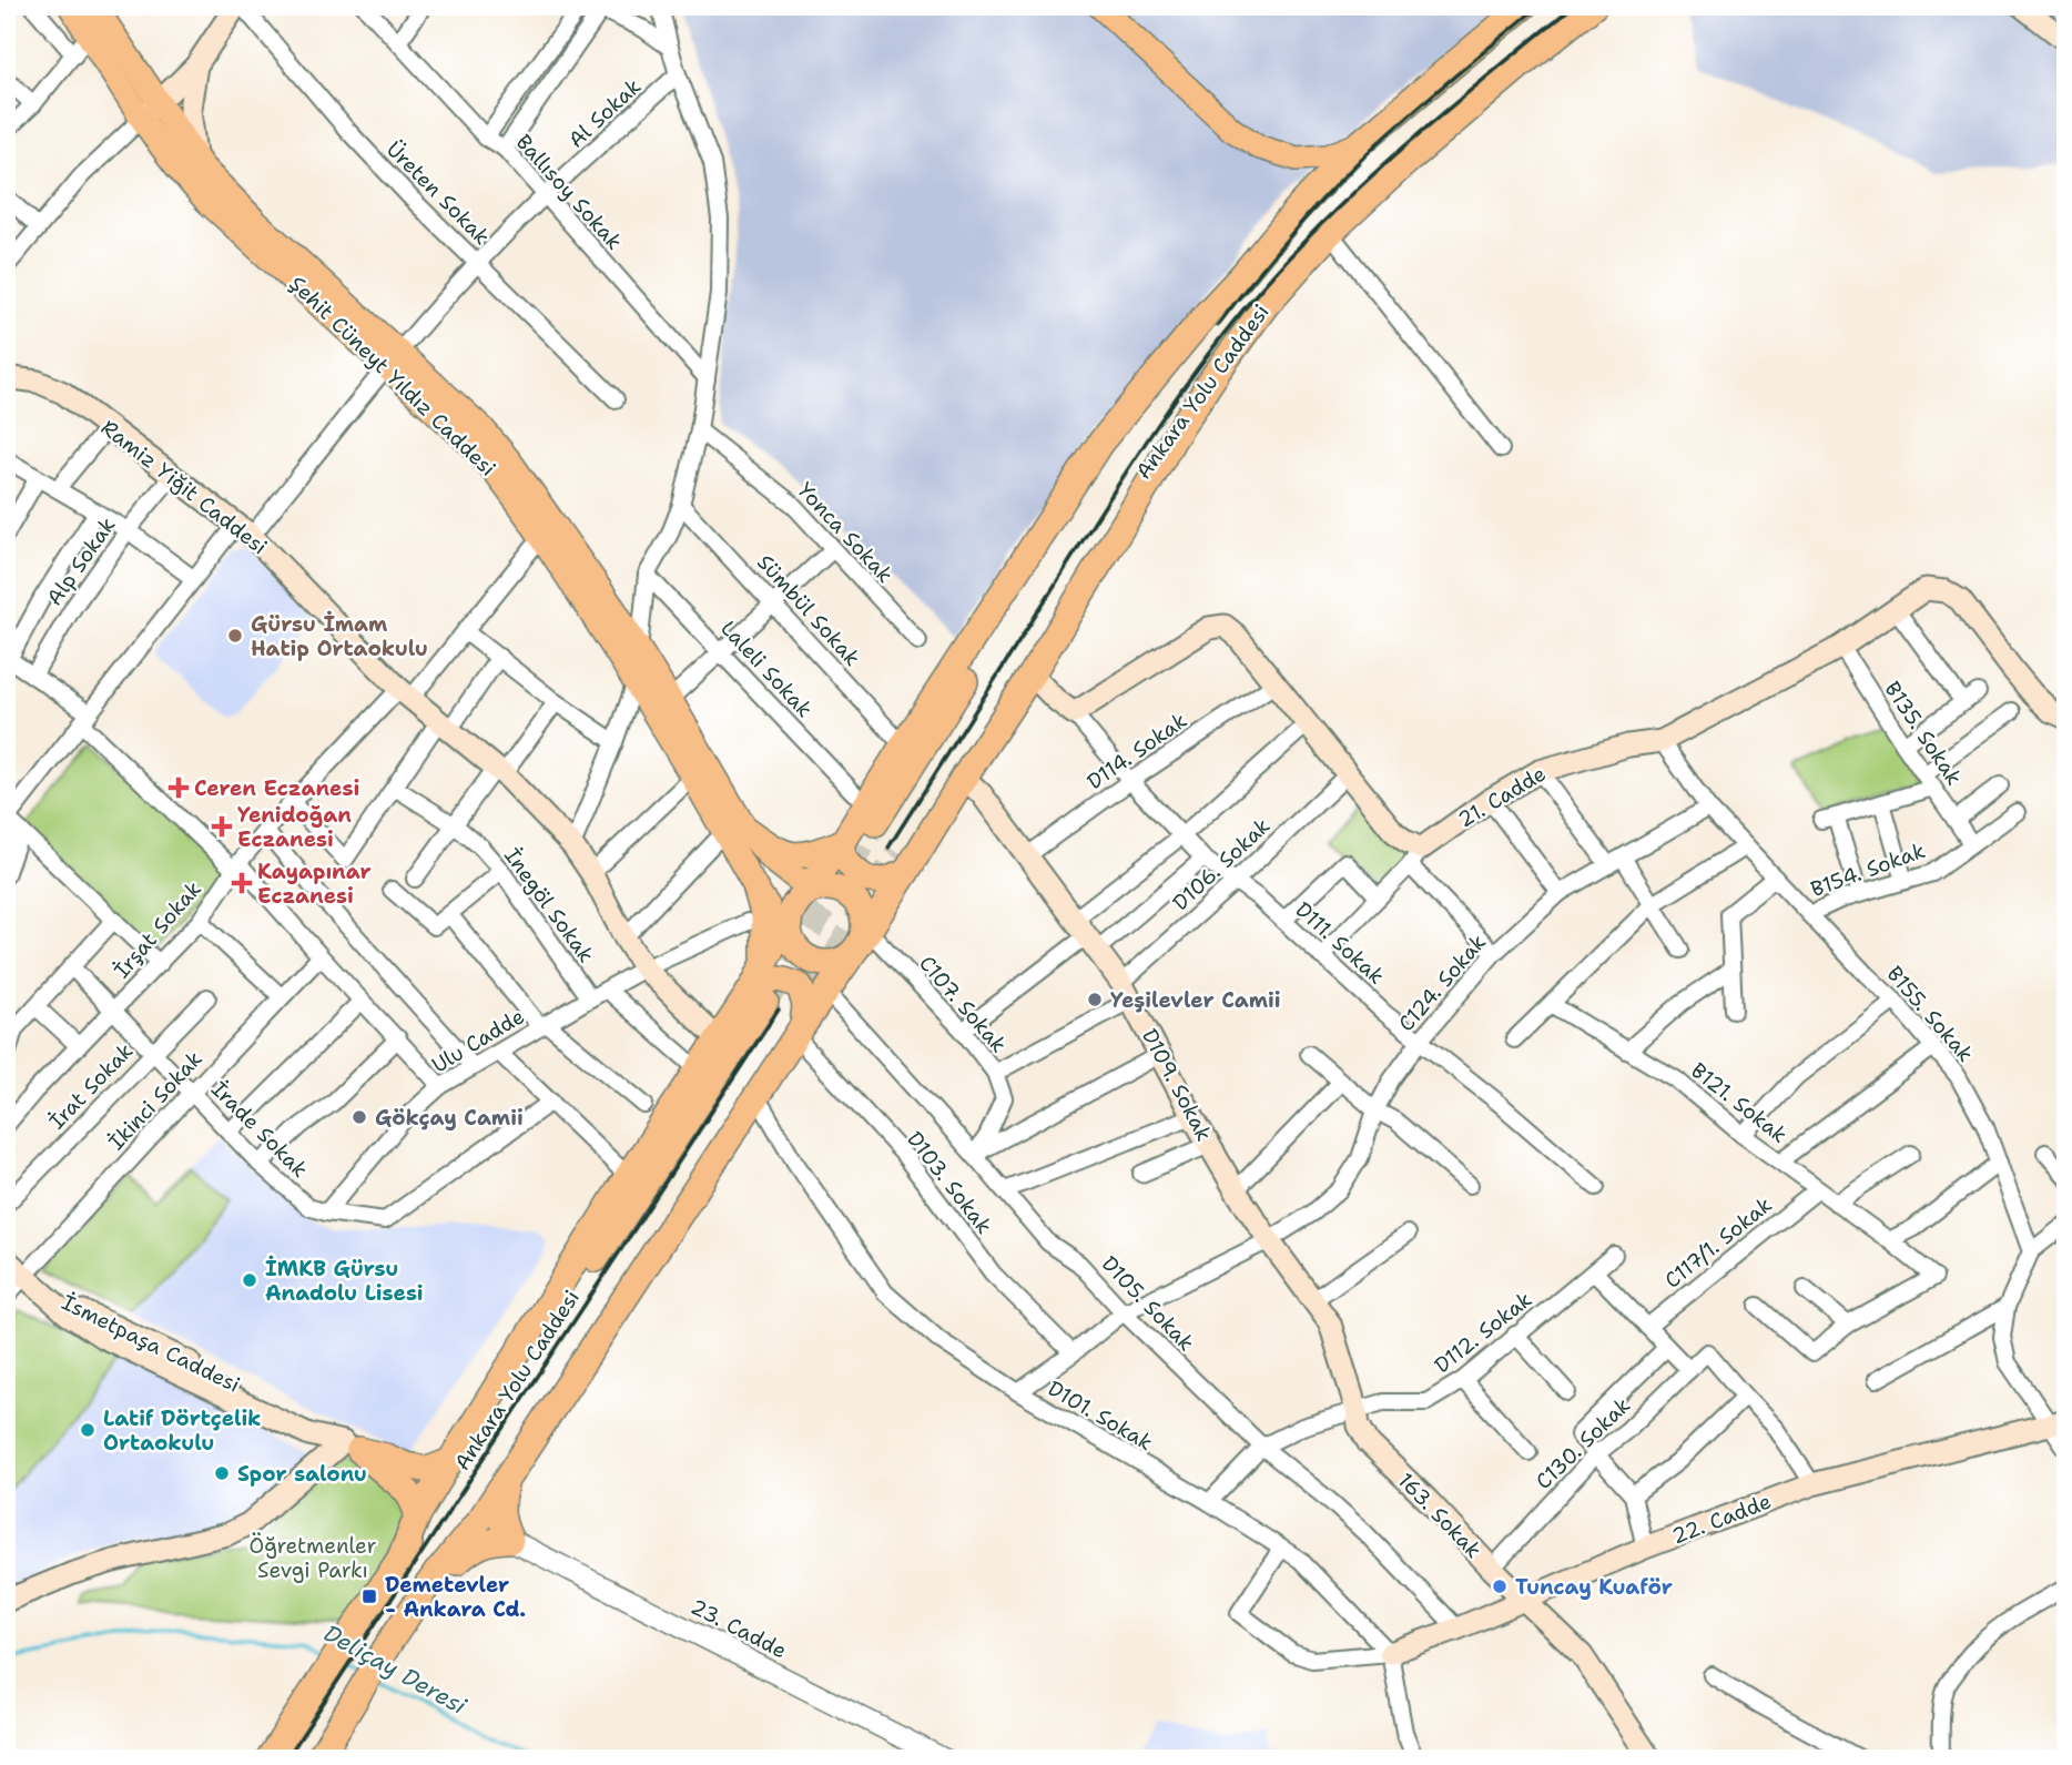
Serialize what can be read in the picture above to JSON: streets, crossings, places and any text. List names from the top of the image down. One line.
{"streets":{"highway":["Ankara Yolu Caddesi"],"main road":["Şehit Cüneyt Yıldız Caddesi","Ramiz Yiğit Caddesi","21. Cadde","D109. Sokak","İsmetpaşa Caddesi","163. Sokak","22. Cadde"],"street":["Al Sokak","Ballısoy Sokak","Üreten Sokak","Yonca Sokak","Alp Sokak","Sümbül Sokak","Laleli Sokak","B135. Sokak","D114. Sokak","D106. Sokak","B154. Sokak","İnegöl Sokak","İrşat Sokak","D111. Sokak","C124. Sokak","C107. Sokak","B155. Sokak","Ulu Cadde","İrat Sokak","İkinci Sokak","B121. Sokak","İrade Sokak","D103. Sokak","C117/1. Sokak","D105. Sokak","D112. Sokak","D101. Sokak","C130. Sokak","23. Cadde"]},"crossings":[["Al Sokak","Ballısoy Sokak"],["Al Sokak","Üreten Sokak"],["Al Sokak","Şehit Cüneyt Yıldız Caddesi"],["Al Sokak","Ramiz Yiğit Caddesi"],["Şehit Cüneyt Yıldız Caddesi","İrşat Sokak"],["Şehit Cüneyt Yıldız Caddesi","C107. Sokak"],["Ankara Yolu Caddesi","D103. Sokak"],["Ramiz Yiğit Caddesi","Alp Sokak"],["Ramiz Yiğit Caddesi","İrşat Sokak"],["Ramiz Yiğit Caddesi","Ulu Cadde"],["B135. Sokak","21. Cadde"],["B135. Sokak","B154. Sokak"],["D114. Sokak","D111. Sokak"],["D114. Sokak","D109. Sokak"],["21. Cadde","B155. Sokak"],["D106. Sokak","D111. Sokak"],["D106. Sokak","C107. Sokak"],["D106. Sokak","D109. Sokak"],["B154. Sokak","B155. Sokak"],["İnegöl Sokak","Ulu Cadde"],["İrşat Sokak","İrade Sokak"],["D111. Sokak","C124. Sokak"],["C124. Sokak","B155. Sokak"],["C124. Sokak","D109. Sokak"],["C124. Sokak","D103. Sokak"],["C124. Sokak","D105. Sokak"],["C124. Sokak","D101. Sokak"],["C107. Sokak","D105. Sokak"],["Ulu Cadde","İrade Sokak"],["D109. Sokak","D112. Sokak"],["D109. Sokak","163. Sokak"],["İrat Sokak","İrade Sokak"],["İkinci Sokak","İrade Sokak"],["İkinci Sokak","İsmetpaşa Caddesi"],["B121. Sokak","C117/1. Sokak"],["D105. Sokak","D112. Sokak"],["D105. Sokak","22. Cadde"],["D112. Sokak","D101. Sokak"],["D112. Sokak","163. Sokak"],["D101. Sokak","22. Cadde"],["C130. Sokak","163. Sokak"],["163. Sokak","22. Cadde"]],"water":["Deliçay Deresi"],"parks":["Öğretmenler Sevgi Parkı"],"places":{"other":["Gürsu İmam Hatip Ortaokulu","Yeşilevler Camii","Gökçay Camii","İMKB Gürsu Anadolu Lisesi","Latif Dörtçelik Ortaokulu","Spor salonu","Tuncay Kuaför"],"health":["Ceren Eczanesi","Yenidoğan Eczanesi","Kayapınar Eczanesi"],"transit":["Demetevler - Ankara Cd."]}}
